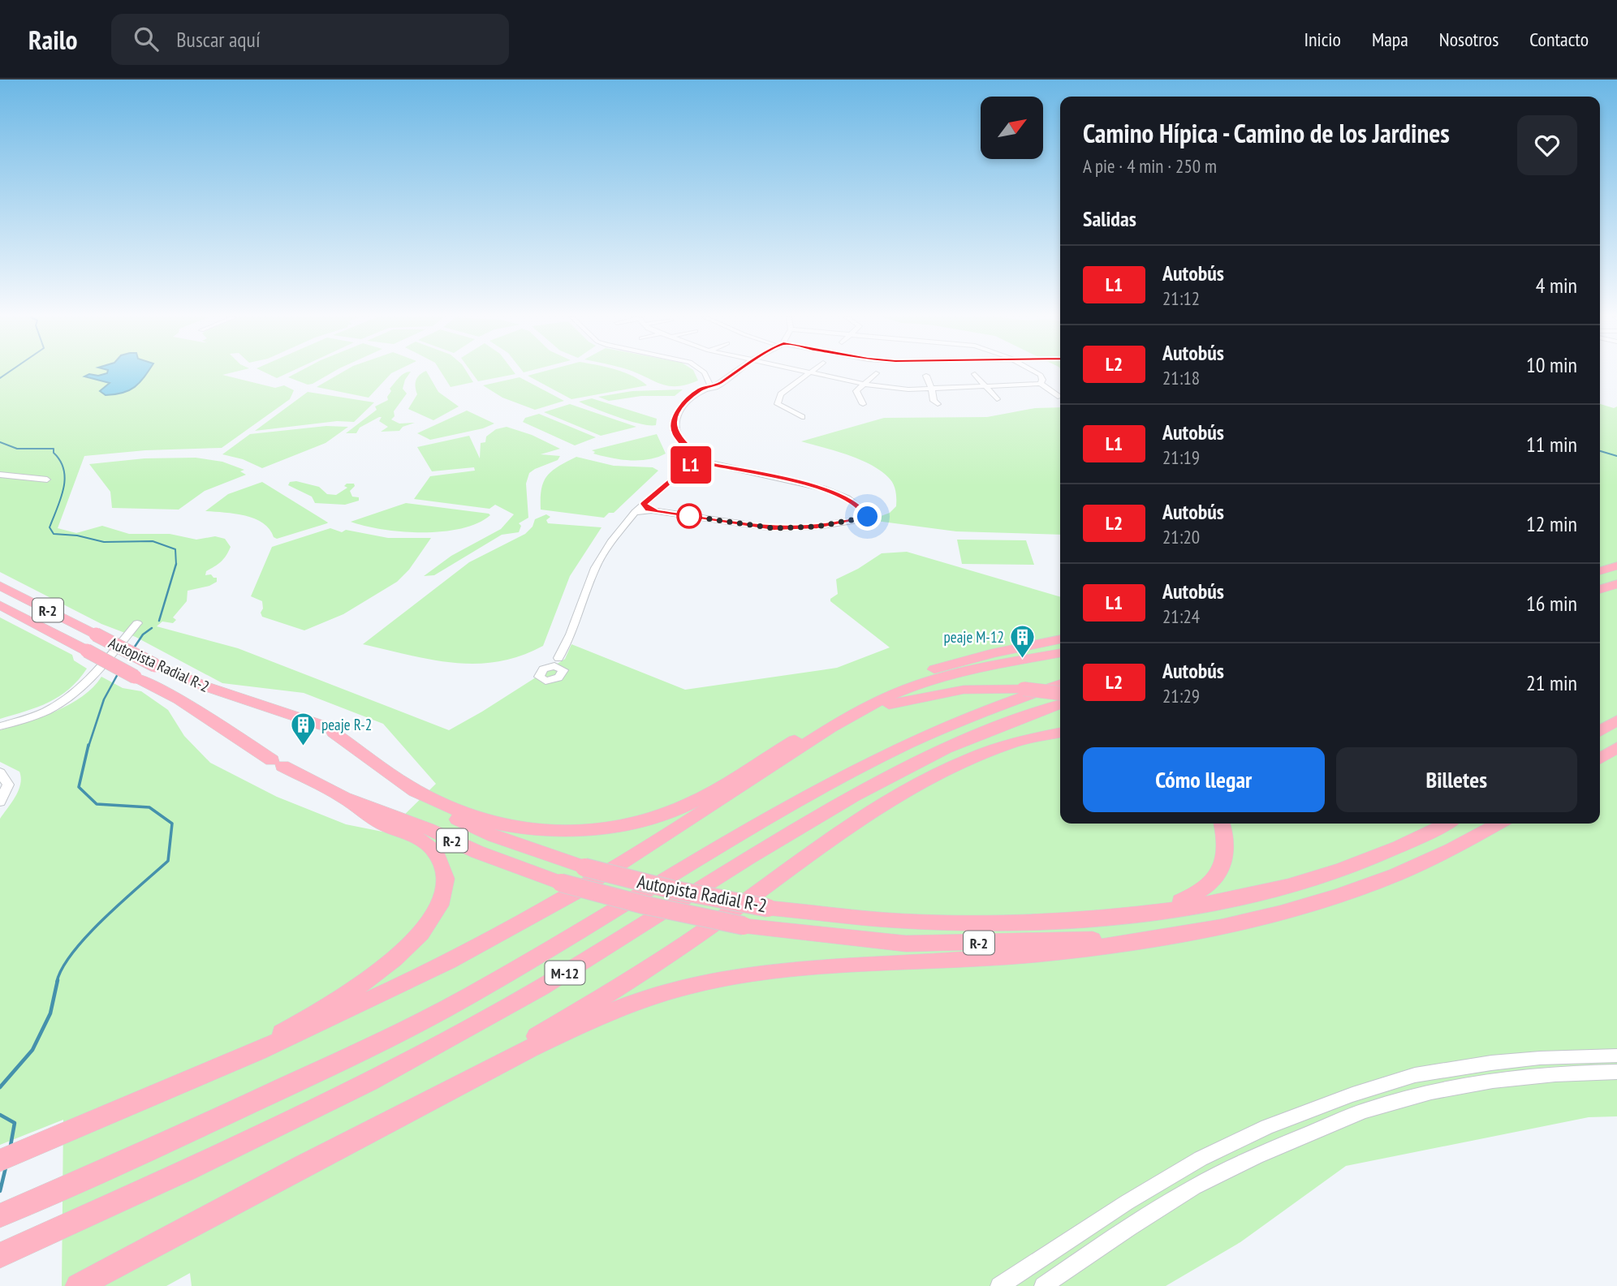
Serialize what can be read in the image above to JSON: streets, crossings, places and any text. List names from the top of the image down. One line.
{"streets":{"highway":["R-2","Autopista Radial R-2","M-12"]},"crossings":[["R-2","Autopista Radial R-2"]],"places":{"building":["peaje M-12","peaje R-2"]},"lines":["bus line L1"],"north":"top right","page":{"header":"Railo","search":"Buscar aquí","nav":["Inicio","Mapa","Nosotros","Contacto"],"on_map":"L1","heading":[["Camino Hípica - Camino de los Jardines","A pie · 4 min · 250 m"],"Salidas"],"list":[{"mark":"L1","name":"Autobús","note":"21:12","value":"4 min"},{"mark":"L2","name":"Autobús","note":"21:18","value":"10 min"},{"mark":"L1","name":"Autobús","note":"21:19","value":"11 min"},{"mark":"L2","name":"Autobús","note":"21:20","value":"12 min"},{"mark":"L1","name":"Autobús","note":"21:24","value":"16 min"},{"mark":"L2","name":"Autobús","note":"21:29","value":"21 min"}],"buttons":["Cómo llegar","Billetes"]}}
